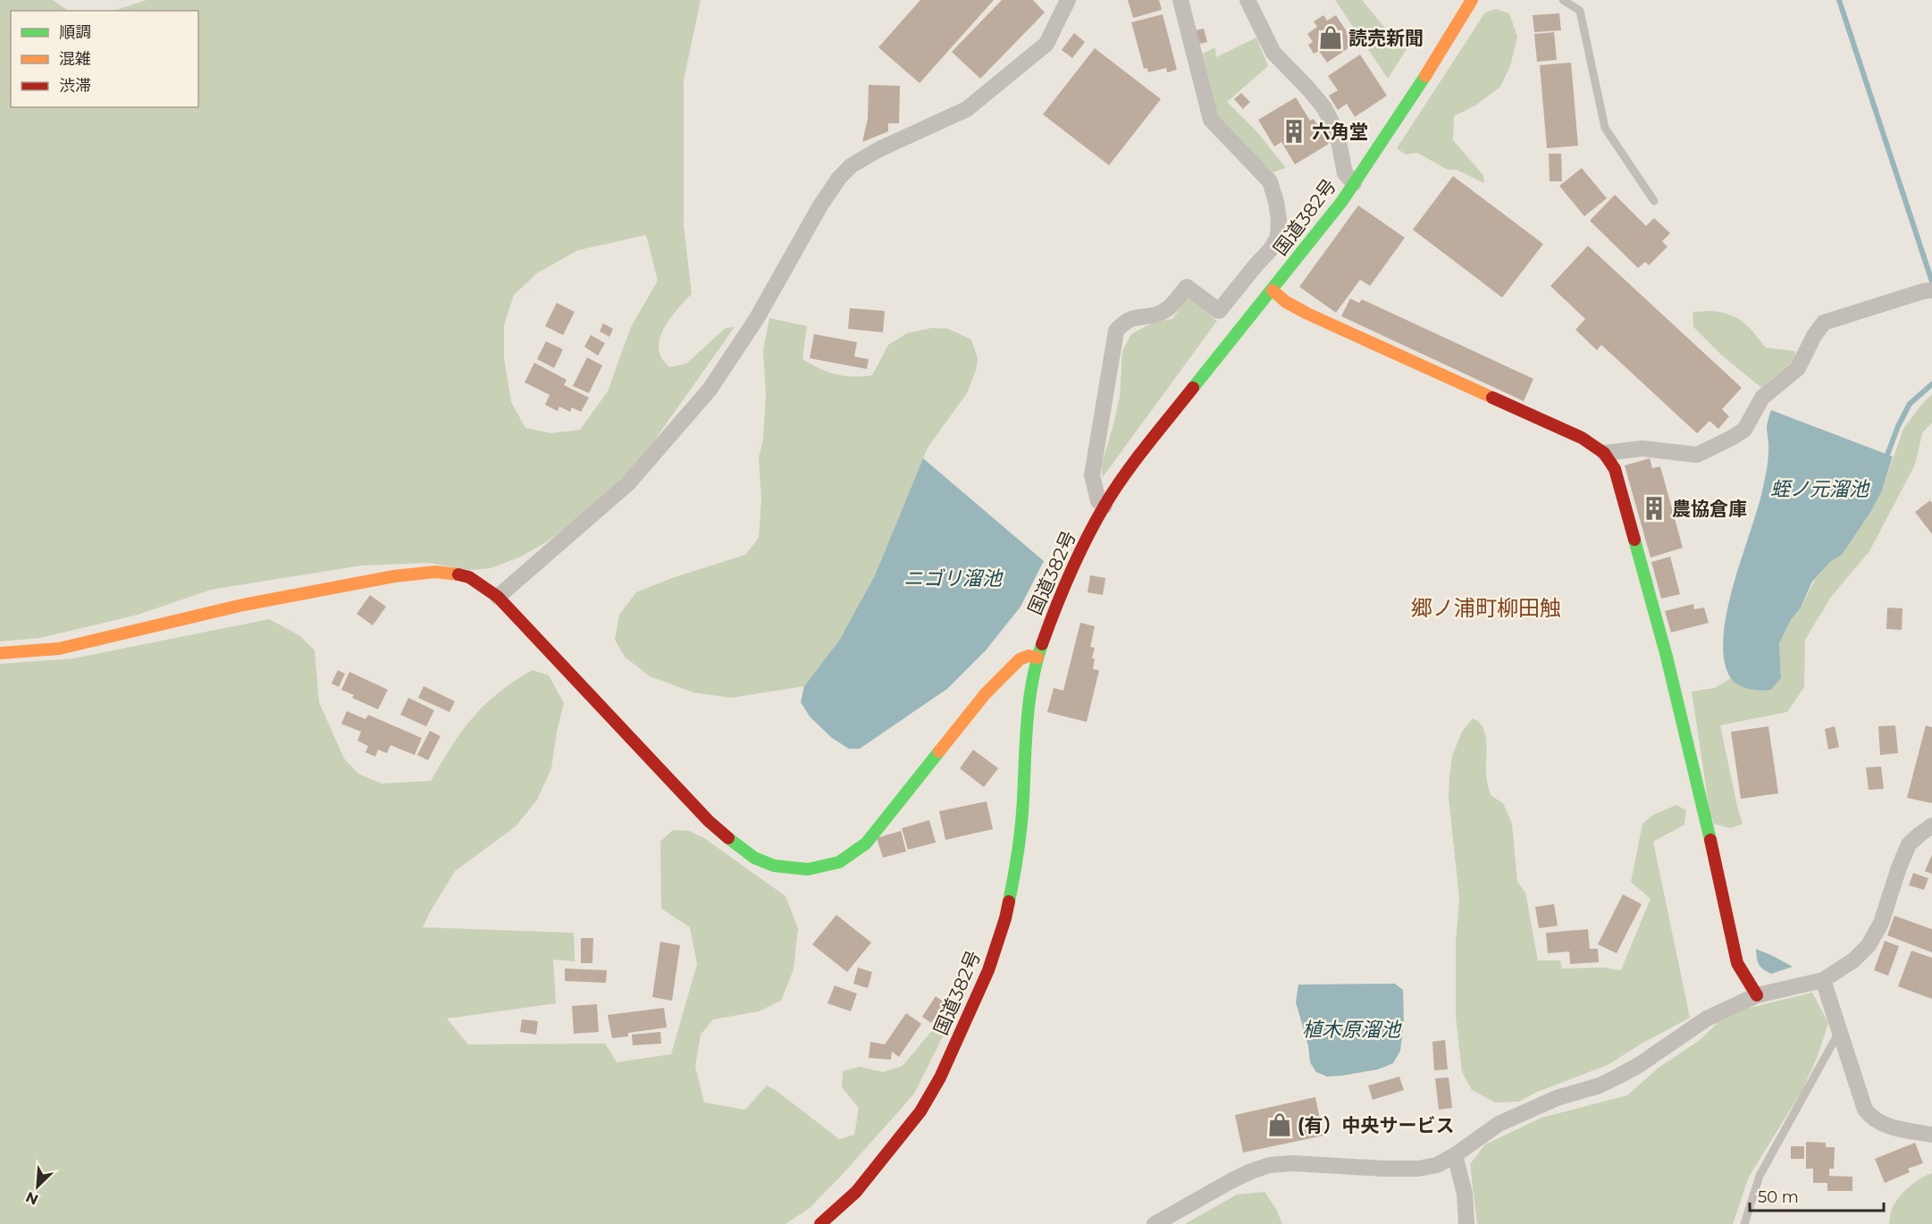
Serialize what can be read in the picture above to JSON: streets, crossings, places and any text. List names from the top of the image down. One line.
{"streets":{"main road":["国道382号"]},"districts":["郷ノ浦町柳田触"],"water":["蛭ノ元溜池","ニゴリ溜池","植木原溜池"],"places":{"shop":["読売新聞","(有）中央サービス"],"building":["六角堂","農協倉庫"]},"legend":["順調","混雑","渋滞"],"scale_bar":"50 m","north":"bottom left"}
